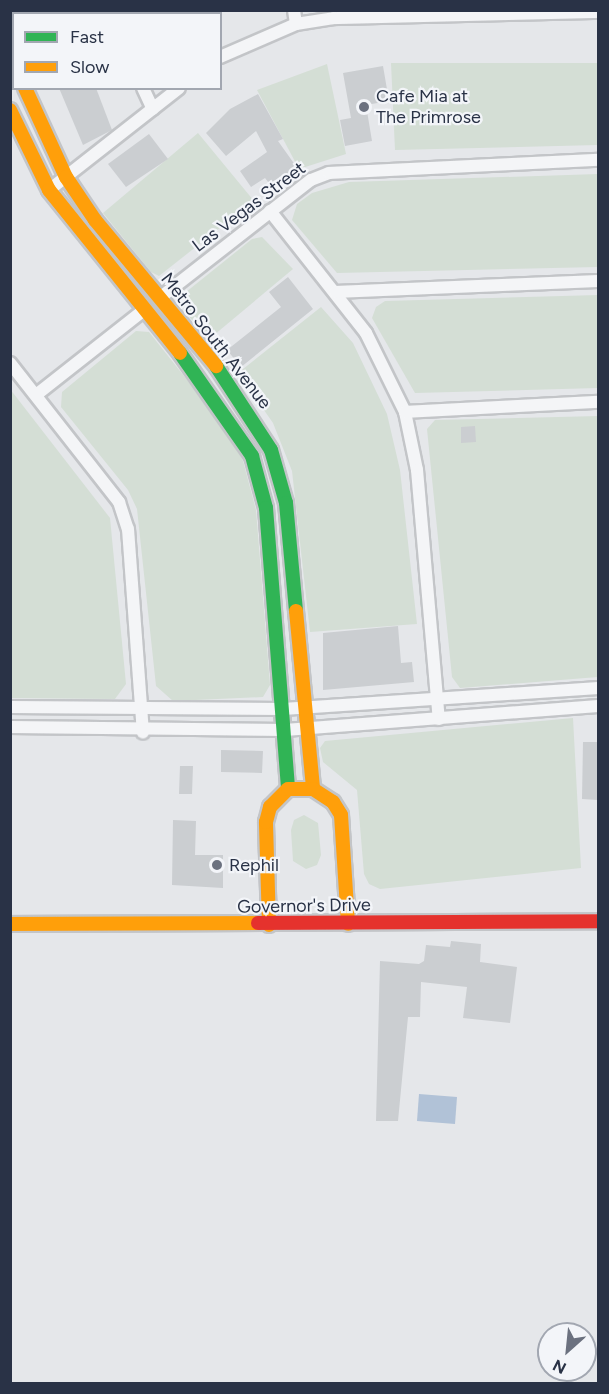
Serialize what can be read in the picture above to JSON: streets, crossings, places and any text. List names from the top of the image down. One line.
{"streets":{"street":["Las Vegas Street","Metro South Avenue","Governor's Drive"]},"crossings":[["Las Vegas Street","Metro South Avenue"]],"places":["Cafe Mia at The Primrose","Rephil"],"legend":["Fast","Slow"],"north":"bottom left"}
